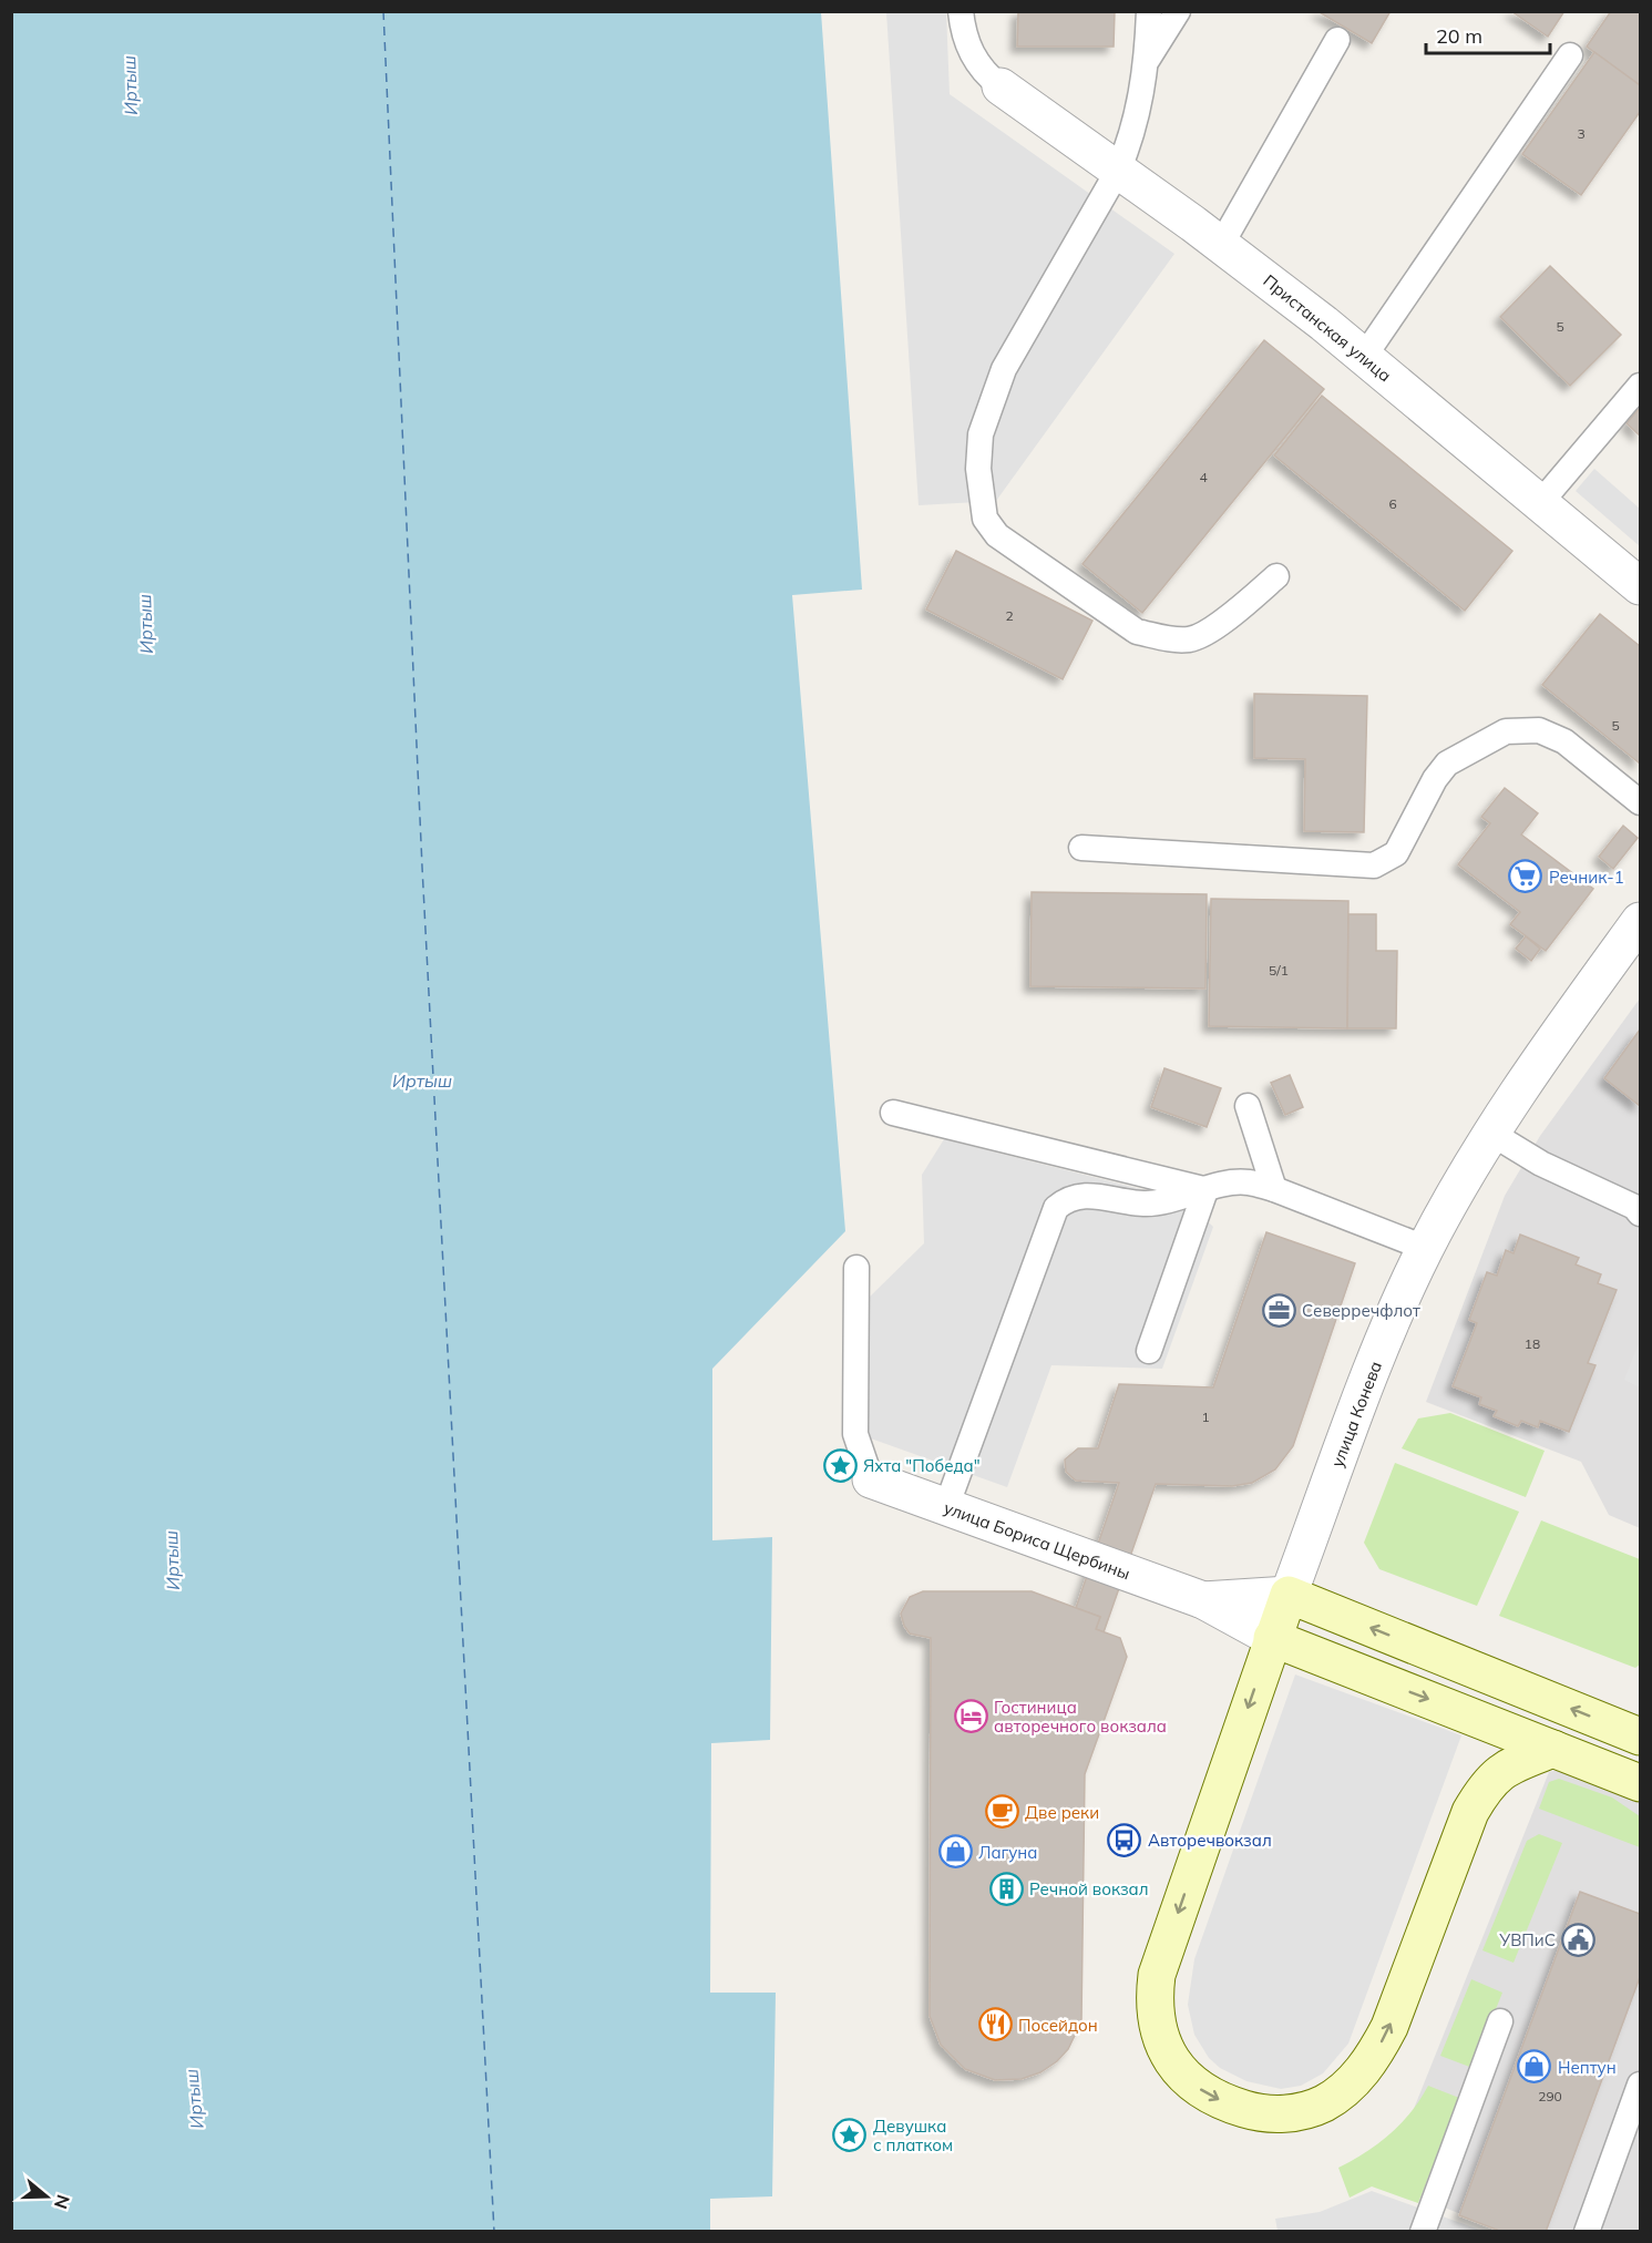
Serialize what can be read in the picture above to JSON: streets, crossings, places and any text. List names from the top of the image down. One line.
{"streets":{"street":["Пристанская улица","улица Конева","улица Бориса Щербины"]},"crossings":[["улица Конева","улица Бориса Щербины"]],"water":["Иртыш"],"places":{"supermarket":["Речник-1"],"office":["Северречфлот"],"place":["Яхта \"Победа\"","Девушка с платком"],"hotel":["Гостиница авторечного вокзала"],"cafe":["Две реки"],"bus stop":["Авторечвокзал"],"shop":["Лагуна","Нептун"],"building":["Речной вокзал"],"public building":["УВПиС"],"restaurant":["Посейдон"]},"house_numbers":["3","5","4","6","2","5","5/1","18","1","290"],"scale_bar":"20 m","north":"right"}
